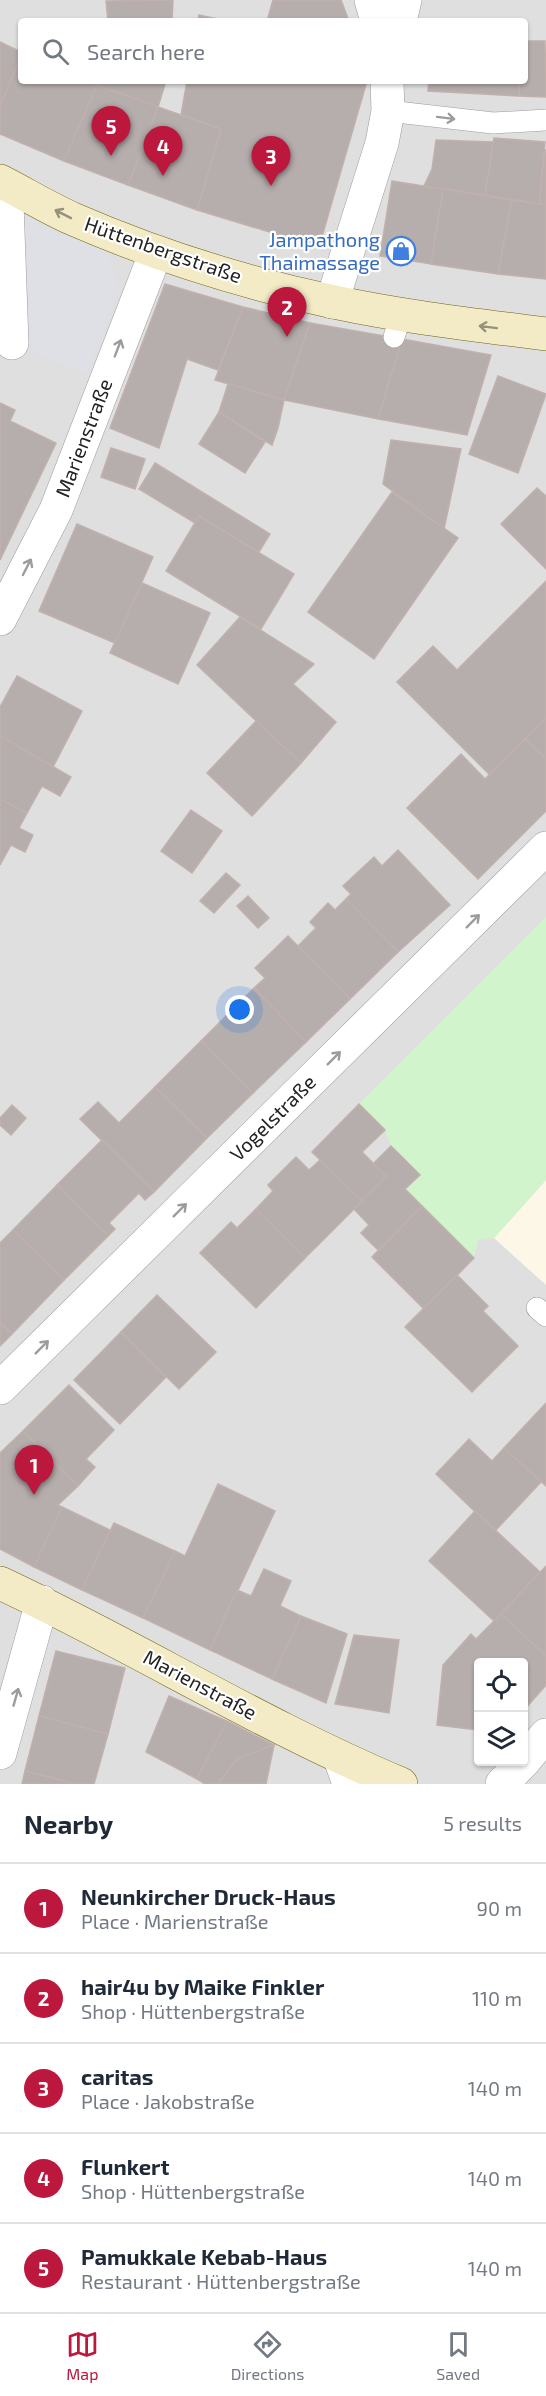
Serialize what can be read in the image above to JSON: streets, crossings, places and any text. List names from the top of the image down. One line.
{"streets":{"street":["Hüttenbergstraße","Marienstraße","Vogelstraße"]},"crossings":[["Hüttenbergstraße","Marienstraße"]],"one_way":["Hüttenbergstraße","Marienstraße","Vogelstraße"],"places":{"shop":["Jampathong Thaimassage"]},"page":{"search":"Search here","pins":["5","4","3","2","1"],"heading":["Nearby","5 results"],"list":[{"mark":"1","name":"Neunkircher Druck-Haus","note":"Place · Marienstraße","value":"90 m"},{"mark":"2","name":"hair4u by Maike Finkler","note":"Shop · Hüttenbergstraße","value":"110 m"},{"mark":"3","name":"caritas","note":"Place · Jakobstraße","value":"140 m"},{"mark":"4","name":"Flunkert","note":"Shop · Hüttenbergstraße","value":"140 m"},{"mark":"5","name":"Pamukkale Kebab-Haus","note":"Restaurant · Hüttenbergstraße","value":"140 m"}],"nav":["Map","Directions","Saved"]}}
